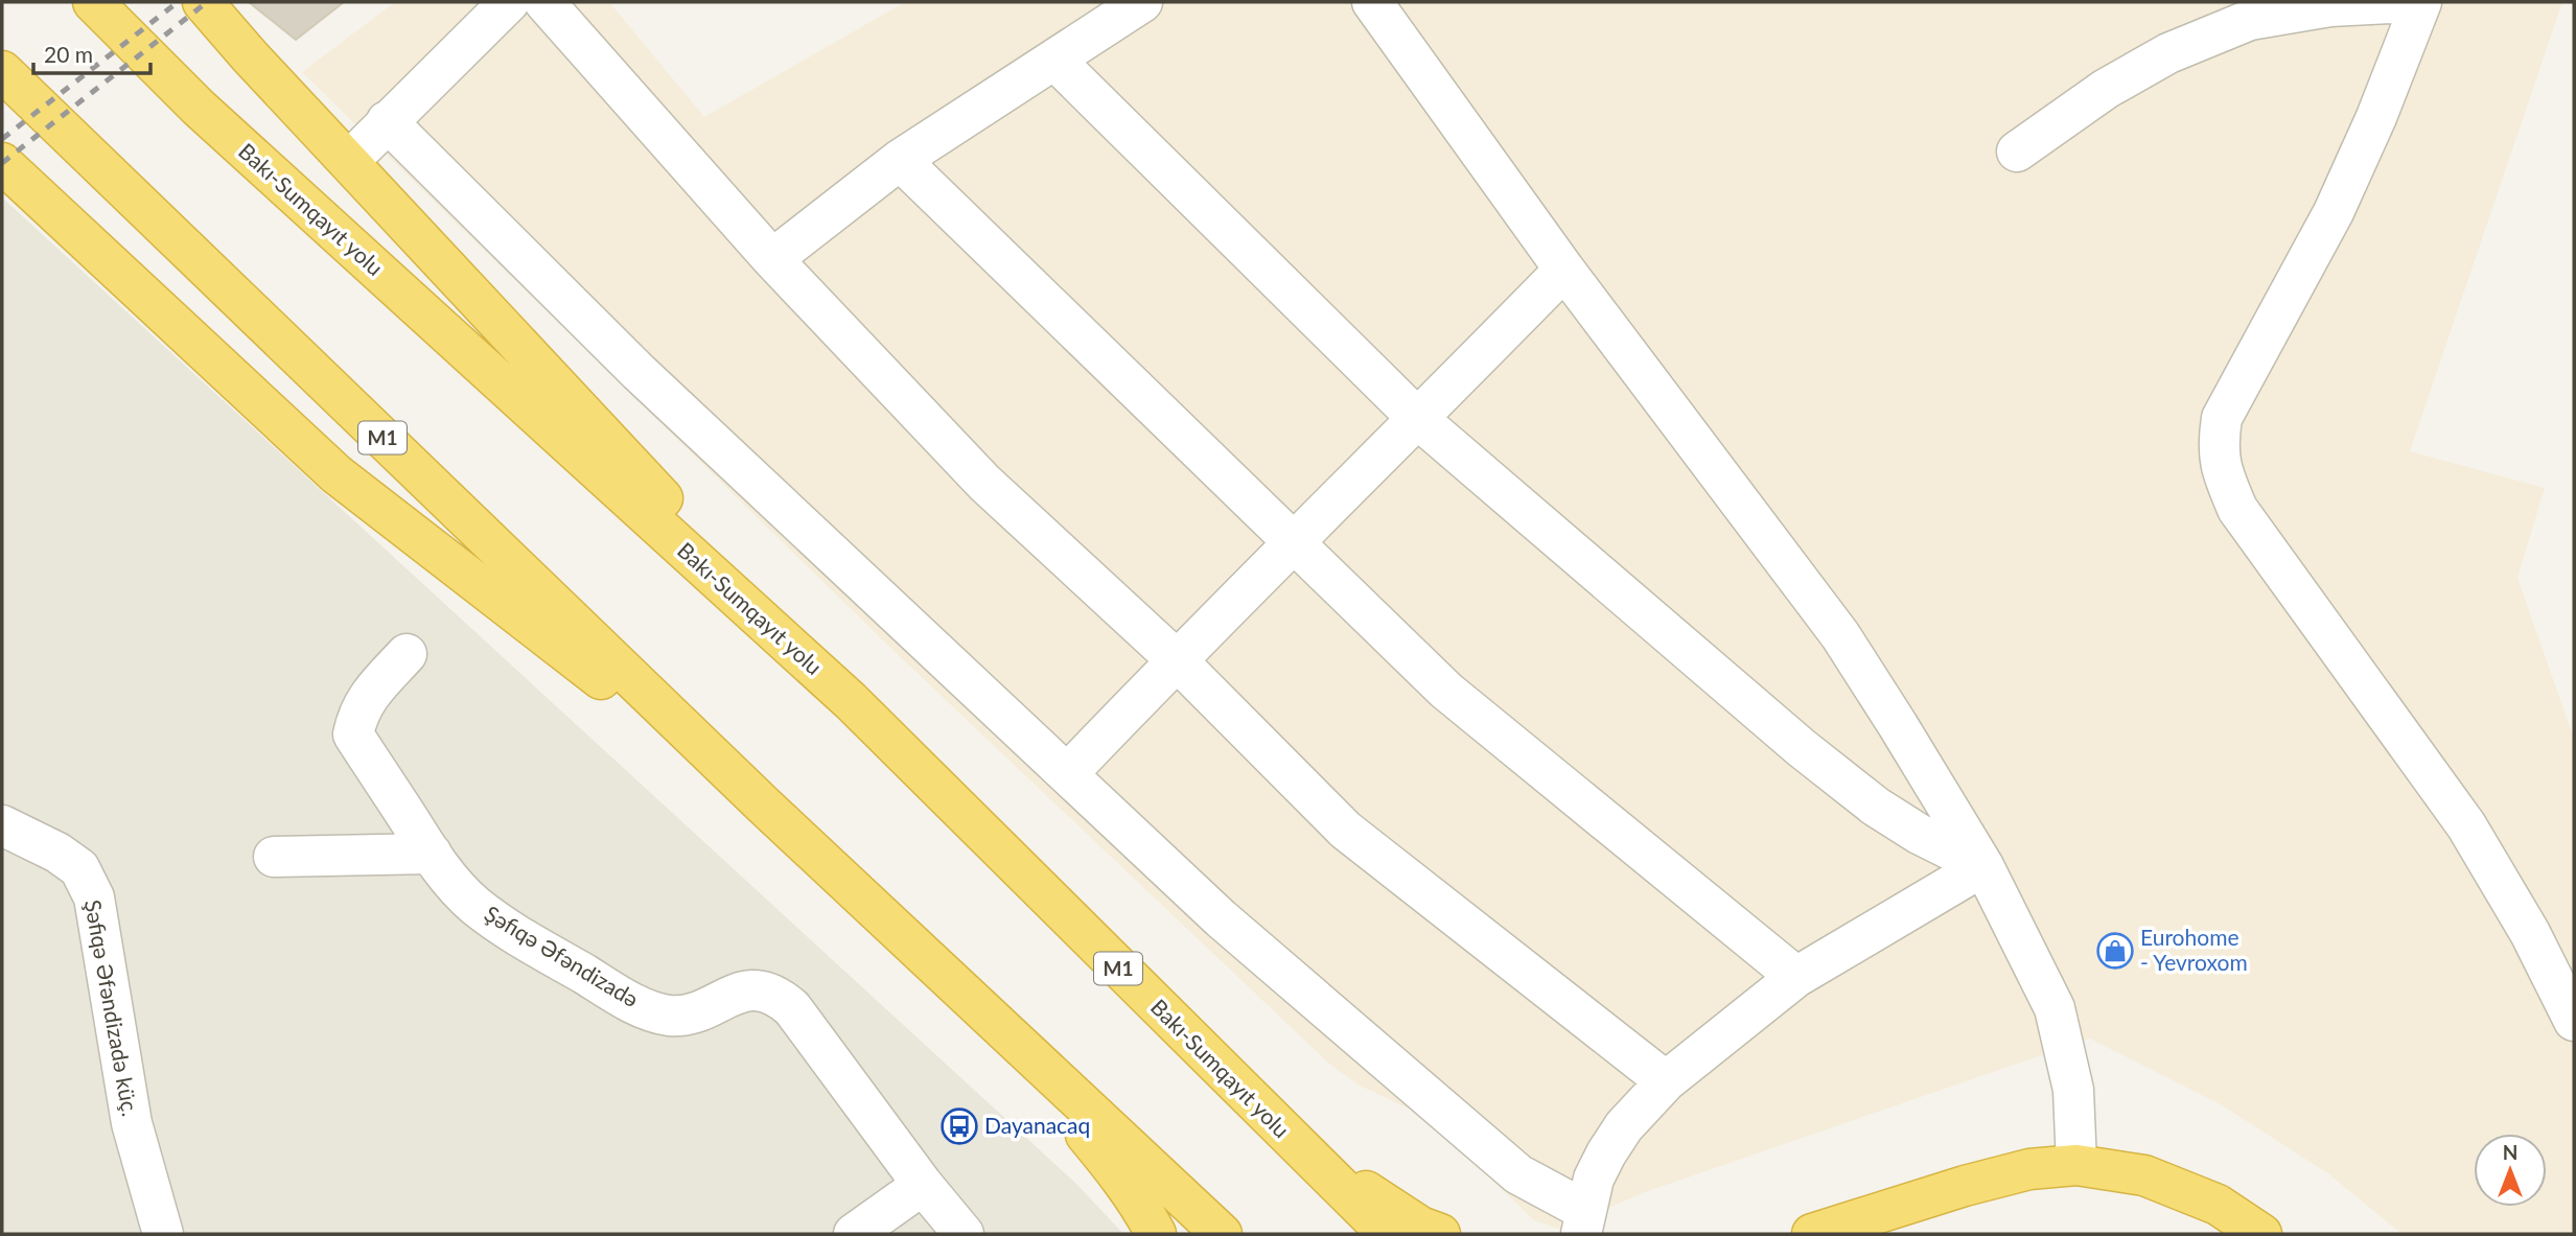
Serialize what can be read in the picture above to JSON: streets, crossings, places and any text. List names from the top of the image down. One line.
{"streets":{"highway":["Bakı-Sumqayıt yolu","M1"],"street":["Şəfiqə Əfəndizadə","Şəfiqə Əfəndizadə küç."]},"places":{"shop":["Eurohome - Yevroxom"],"bus stop":["Dayanacaq"]},"scale_bar":"20 m","north":"top"}
